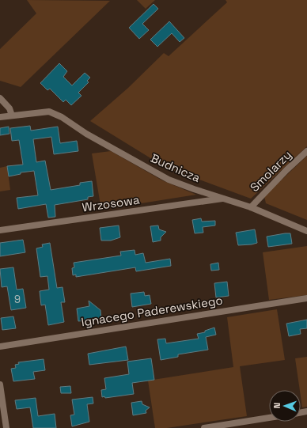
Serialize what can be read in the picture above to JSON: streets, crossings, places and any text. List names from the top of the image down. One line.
{"streets":{"street":["Budnicza","Smolarzy","Wrzosowa","Ignacego Paderewskiego"]},"crossings":[["Budnicza","Smolarzy"],["Budnicza","Wrzosowa"]],"house_numbers":["9"],"north":"left"}
